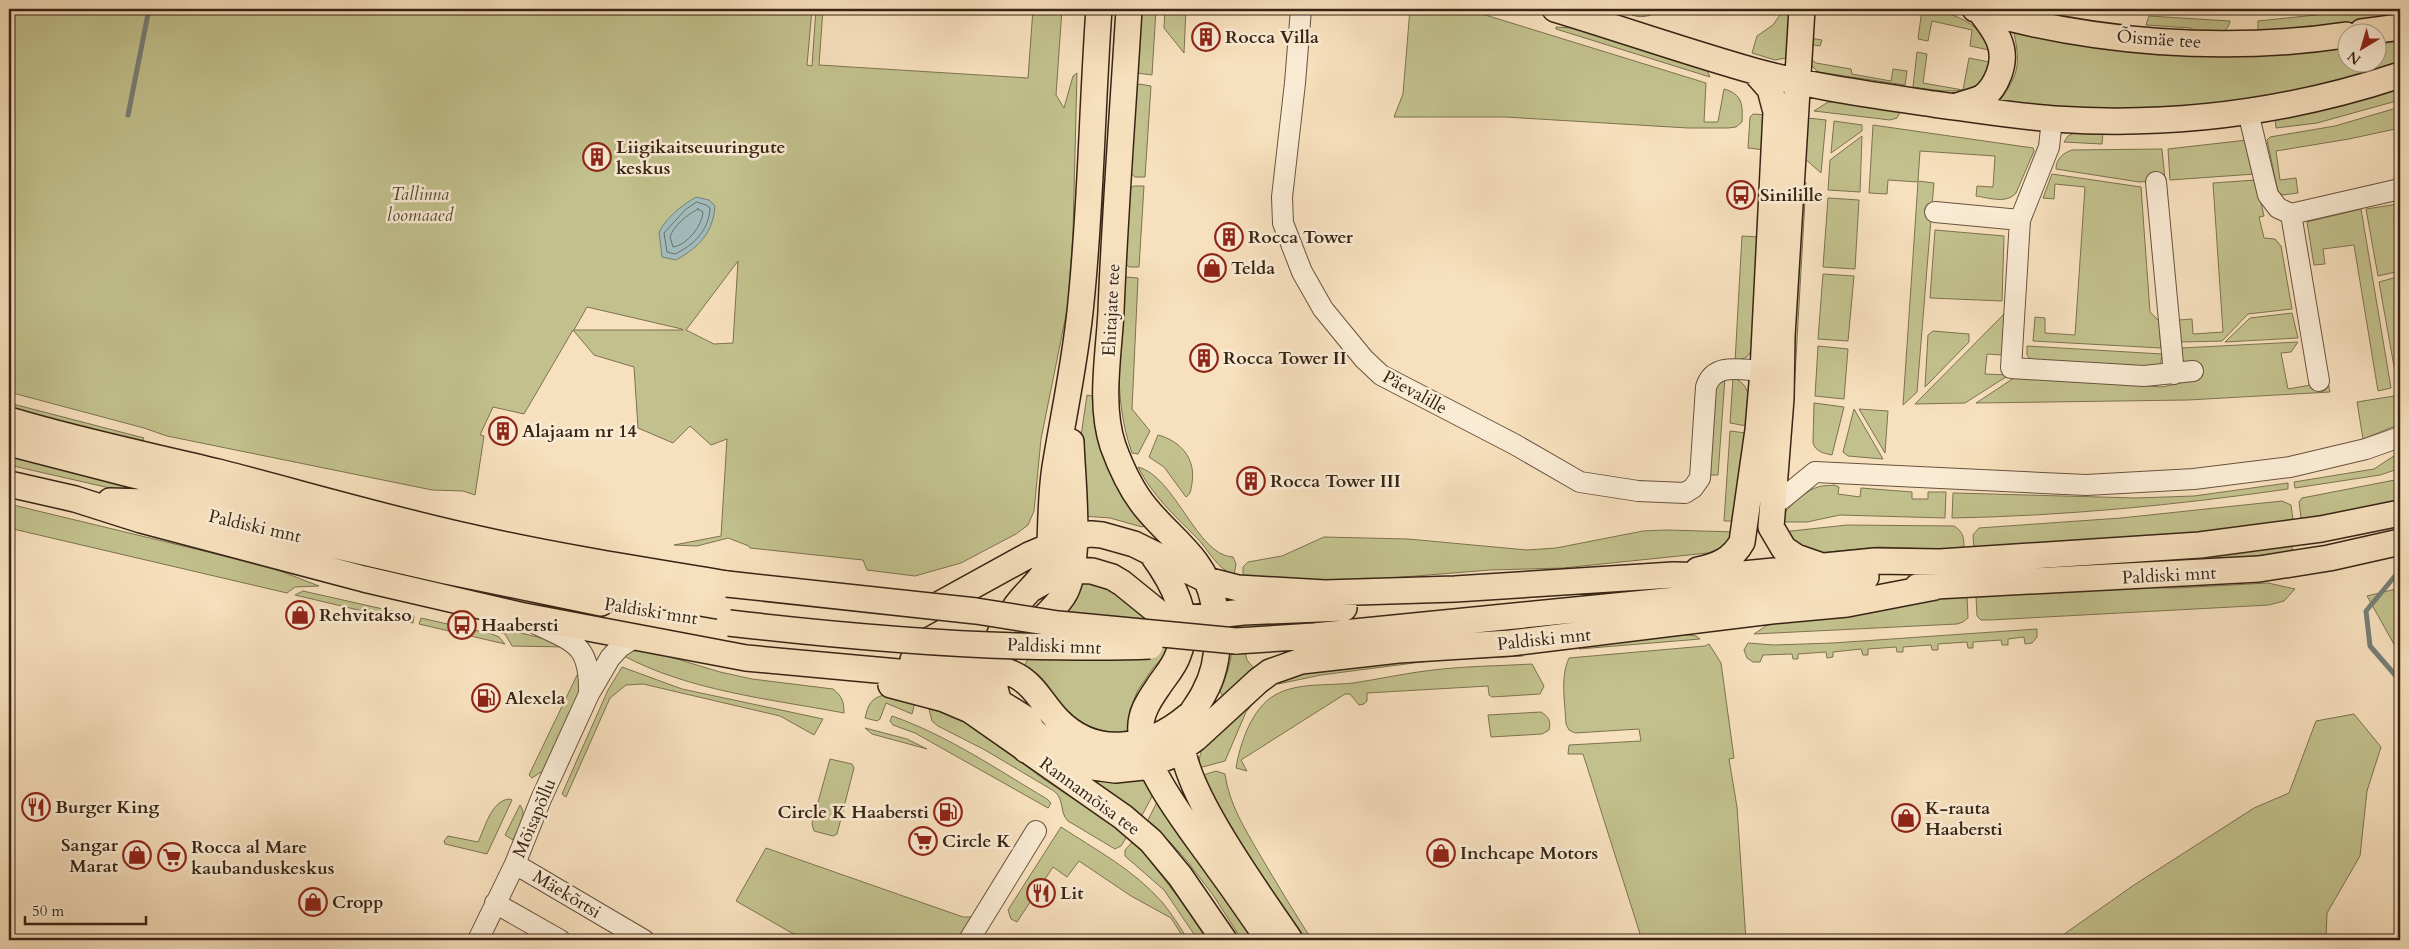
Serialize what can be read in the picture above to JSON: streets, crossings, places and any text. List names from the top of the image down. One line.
{"streets":{"main road":["Õismäe tee","Ehitajate tee","Paldiski mnt","Rannamõisa tee"],"street":["Päevalille","Mõisapõllu","Mäekõrtsi"]},"crossings":[["Ehitajate tee","Paldiski mnt"],["Paldiski mnt","Rannamõisa tee"],["Paldiski mnt","Mõisapõllu"],["Mõisapõllu","Mäekõrtsi"]],"parks":["Tallinna loomaaed"],"places":{"building":["Rocca Villa","Liigikaitseuuringute keskus","Rocca Tower","Rocca Tower II","Alajaam nr 14","Rocca Tower III"],"bus stop":["Sinilille","Haabersti"],"shop":["Telda","Rehvitakso","K-rauta Haabersti","Inchcape Motors","Sangar Marat","Cropp"],"fuel station":["Alexela","Circle K Haabersti"],"restaurant":["Burger King","Lit"],"supermarket":["Circle K","Rocca al Mare kaubanduskeskus"]},"scale_bar":"50 m","north":"bottom left"}
